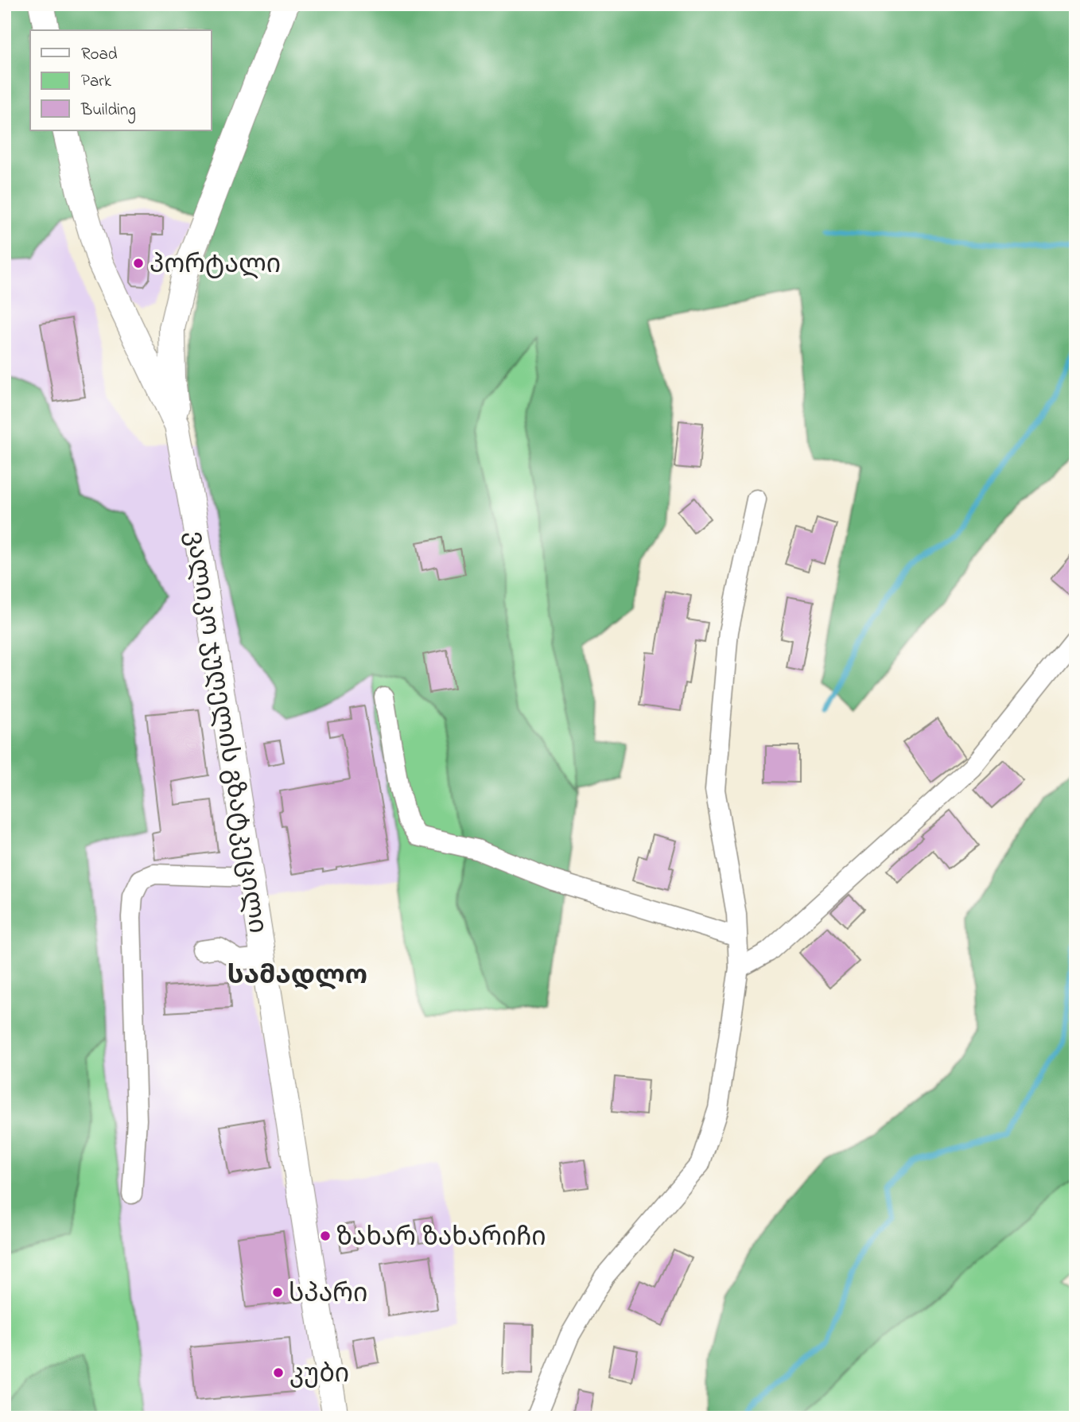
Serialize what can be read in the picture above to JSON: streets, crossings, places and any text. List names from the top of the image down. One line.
{"streets":{"main road":["ვალიკო ჯუღელის გზატკეცილი"]},"districts":["სამადლო"],"places":["პორტალი","ზახარ ზახარიჩი","სპარი","კუბი"],"legend":["Road","Park","Building"]}
